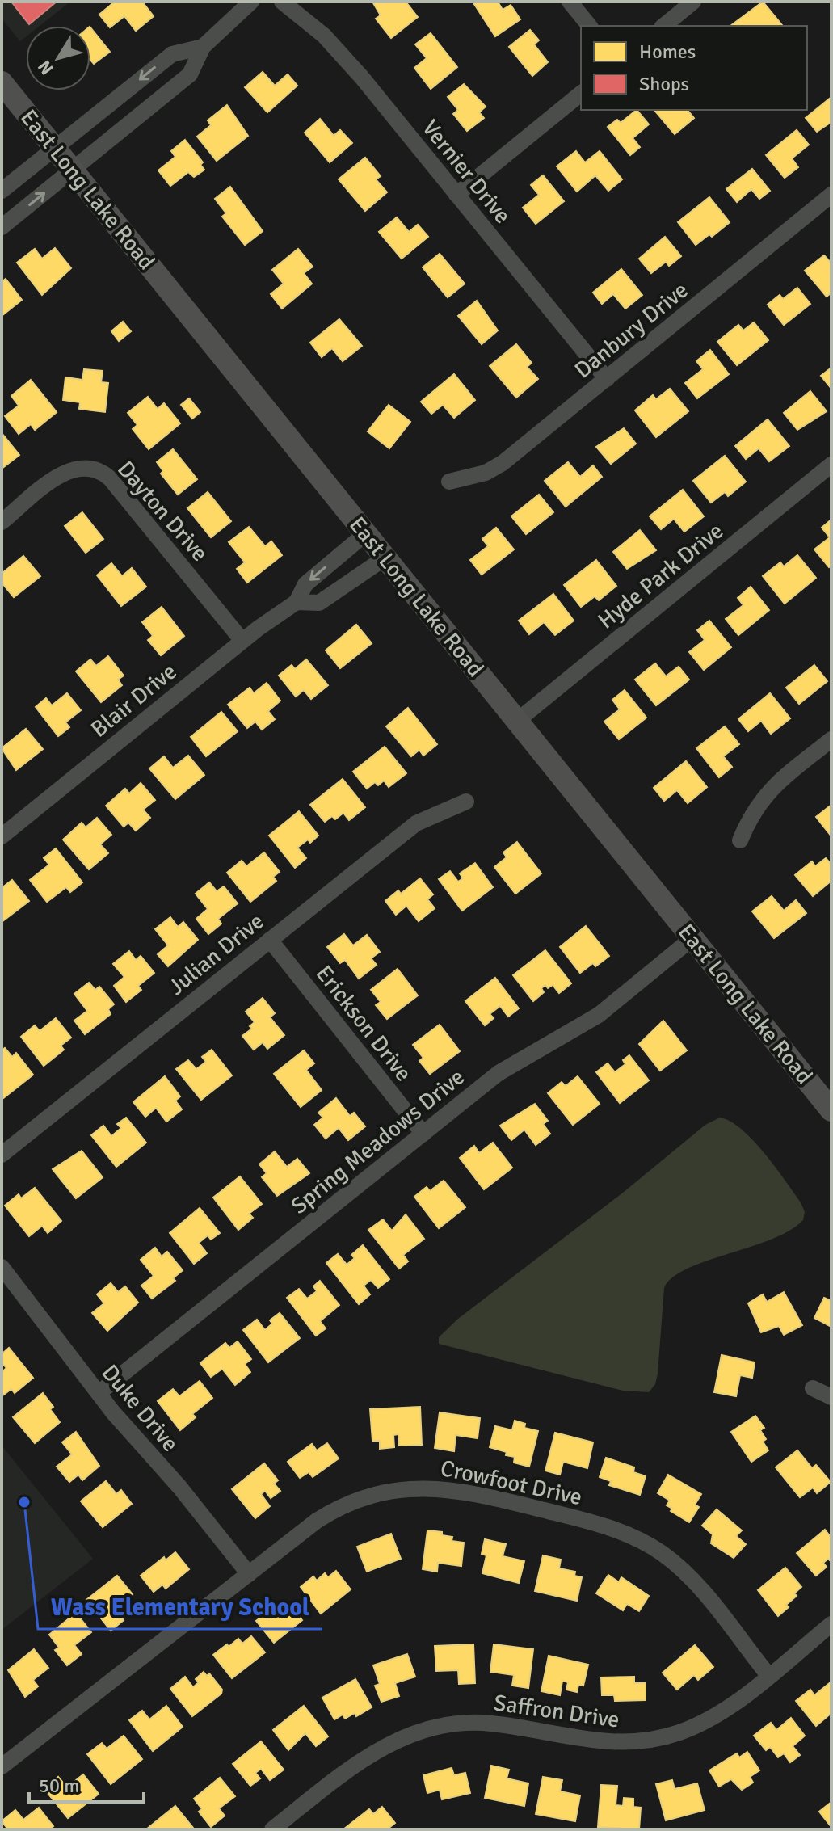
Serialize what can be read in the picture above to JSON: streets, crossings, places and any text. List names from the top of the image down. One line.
{"streets":{"main road":["East Long Lake Road"],"street":["Vernier Drive","Danbury Drive","Dayton Drive","Hyde Park Drive","Blair Drive","Julian Drive","Erickson Drive","Spring Meadows Drive","Duke Drive","Crowfoot Drive","Saffron Drive"]},"crossings":[["Vernier Drive","Danbury Drive"],["East Long Lake Road","Hyde Park Drive"],["East Long Lake Road","Blair Drive"],["East Long Lake Road","Spring Meadows Drive"],["Dayton Drive","Blair Drive"],["Julian Drive","Erickson Drive"],["Erickson Drive","Spring Meadows Drive"],["Spring Meadows Drive","Duke Drive"],["Duke Drive","Crowfoot Drive"],["Crowfoot Drive","Saffron Drive"]],"places":["Wass Elementary School"],"legend":["Homes","Shops"],"scale_bar":"50 m","north":"bottom left"}
